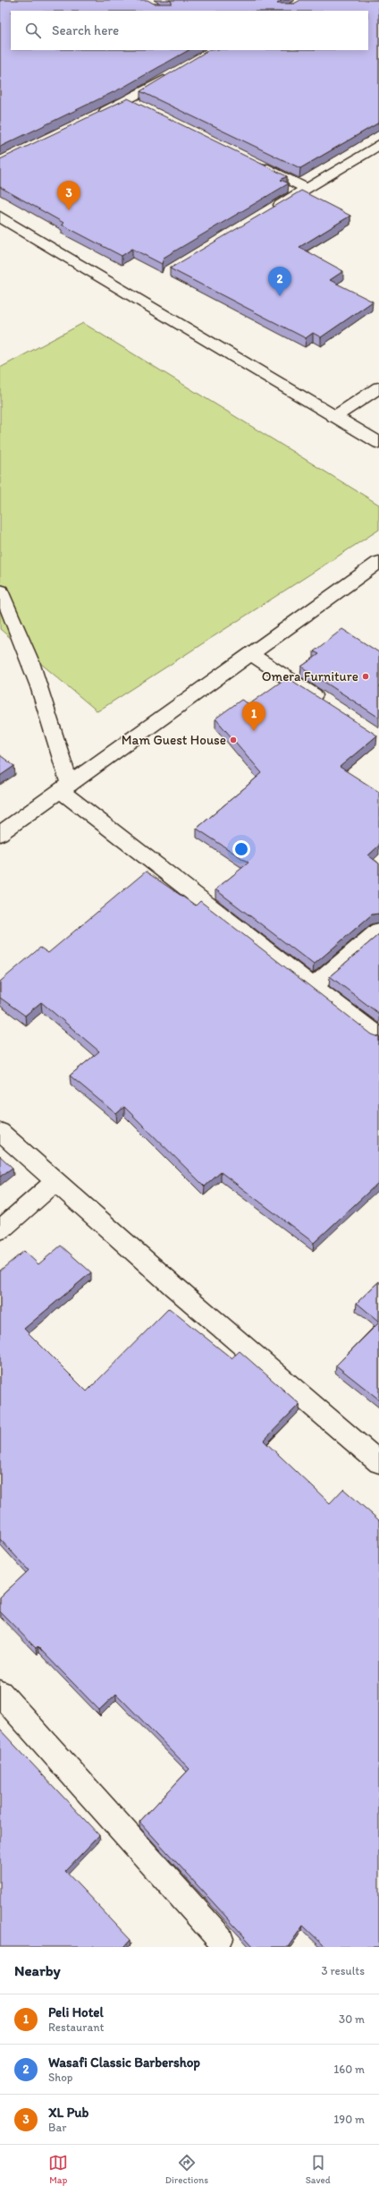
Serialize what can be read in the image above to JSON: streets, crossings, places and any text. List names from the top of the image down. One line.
{"places":["Omera Furniture","Mam Guest House"],"page":{"search":"Search here","pins":["3","2","1"],"heading":["Nearby","3 results"],"list":[{"mark":"1","name":"Peli Hotel","note":"Restaurant","value":"30 m"},{"mark":"2","name":"Wasafi Classic Barbershop","note":"Shop","value":"160 m"},{"mark":"3","name":"XL Pub","note":"Bar","value":"190 m"}],"nav":["Map","Directions","Saved"]}}
